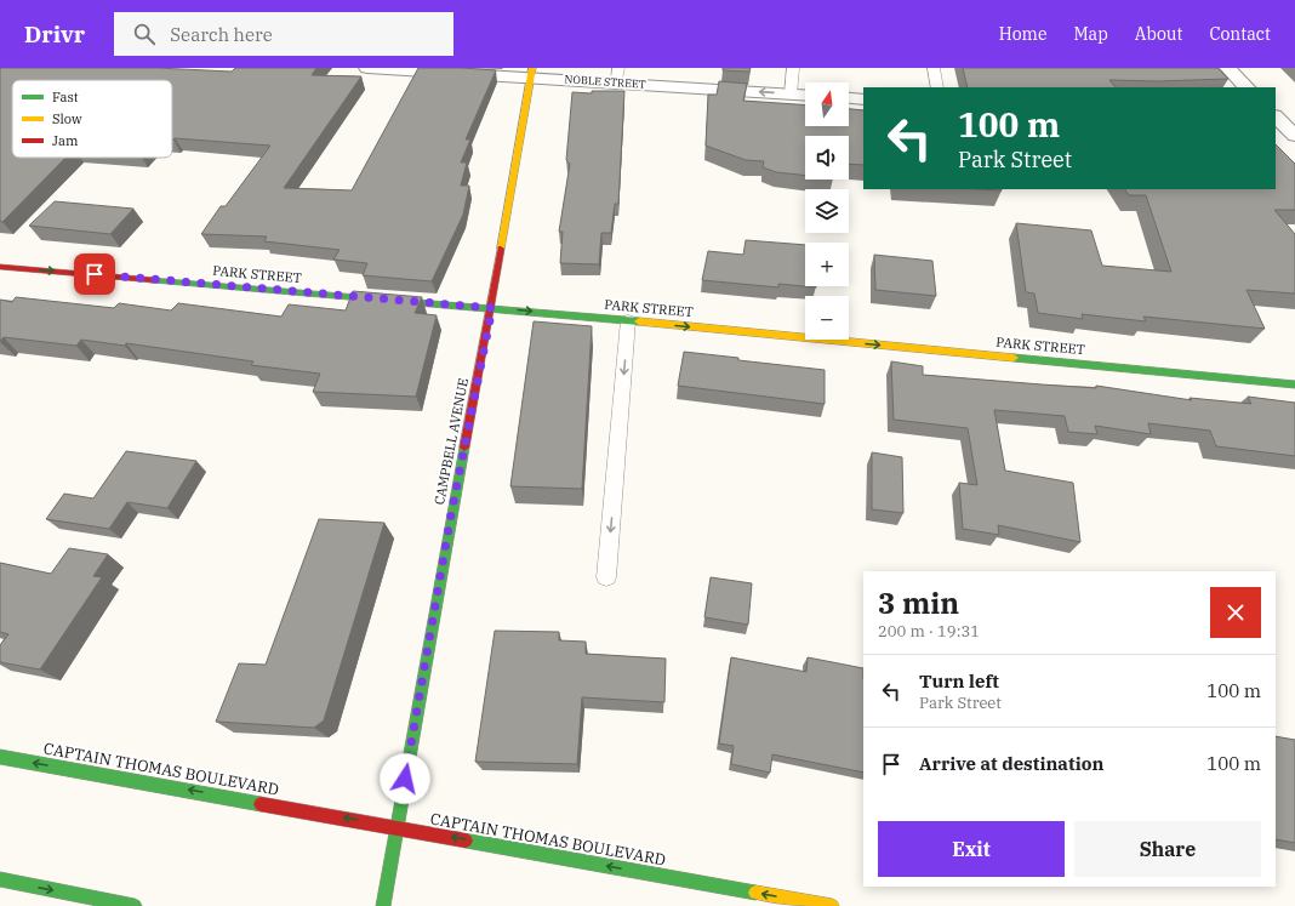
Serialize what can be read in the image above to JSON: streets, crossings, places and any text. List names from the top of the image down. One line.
{"streets":{"street":["NOBLE STREET","PARK STREET","CAMPBELL AVENUE","CAPTAIN THOMAS BOULEVARD"]},"crossings":[["NOBLE STREET","CAMPBELL AVENUE"],["PARK STREET","CAMPBELL AVENUE"],["CAMPBELL AVENUE","CAPTAIN THOMAS BOULEVARD"]],"one_way":["NOBLE STREET","PARK STREET","CAPTAIN THOMAS BOULEVARD"],"legend":["Fast","Slow","Jam"],"north":"top","page":{"header":"Drivr","search":"Search here","nav":["Home","Map","About","Contact"],"map_buttons":["+","−"],"turn":["100 m","Park Street"],"heading":["3 min","200 m · 19:31"],"list":[{"name":"Turn left","note":"Park Street","value":"100 m"},{"name":"Arrive at destination","value":"100 m"}],"buttons":["Exit","Share"]}}
